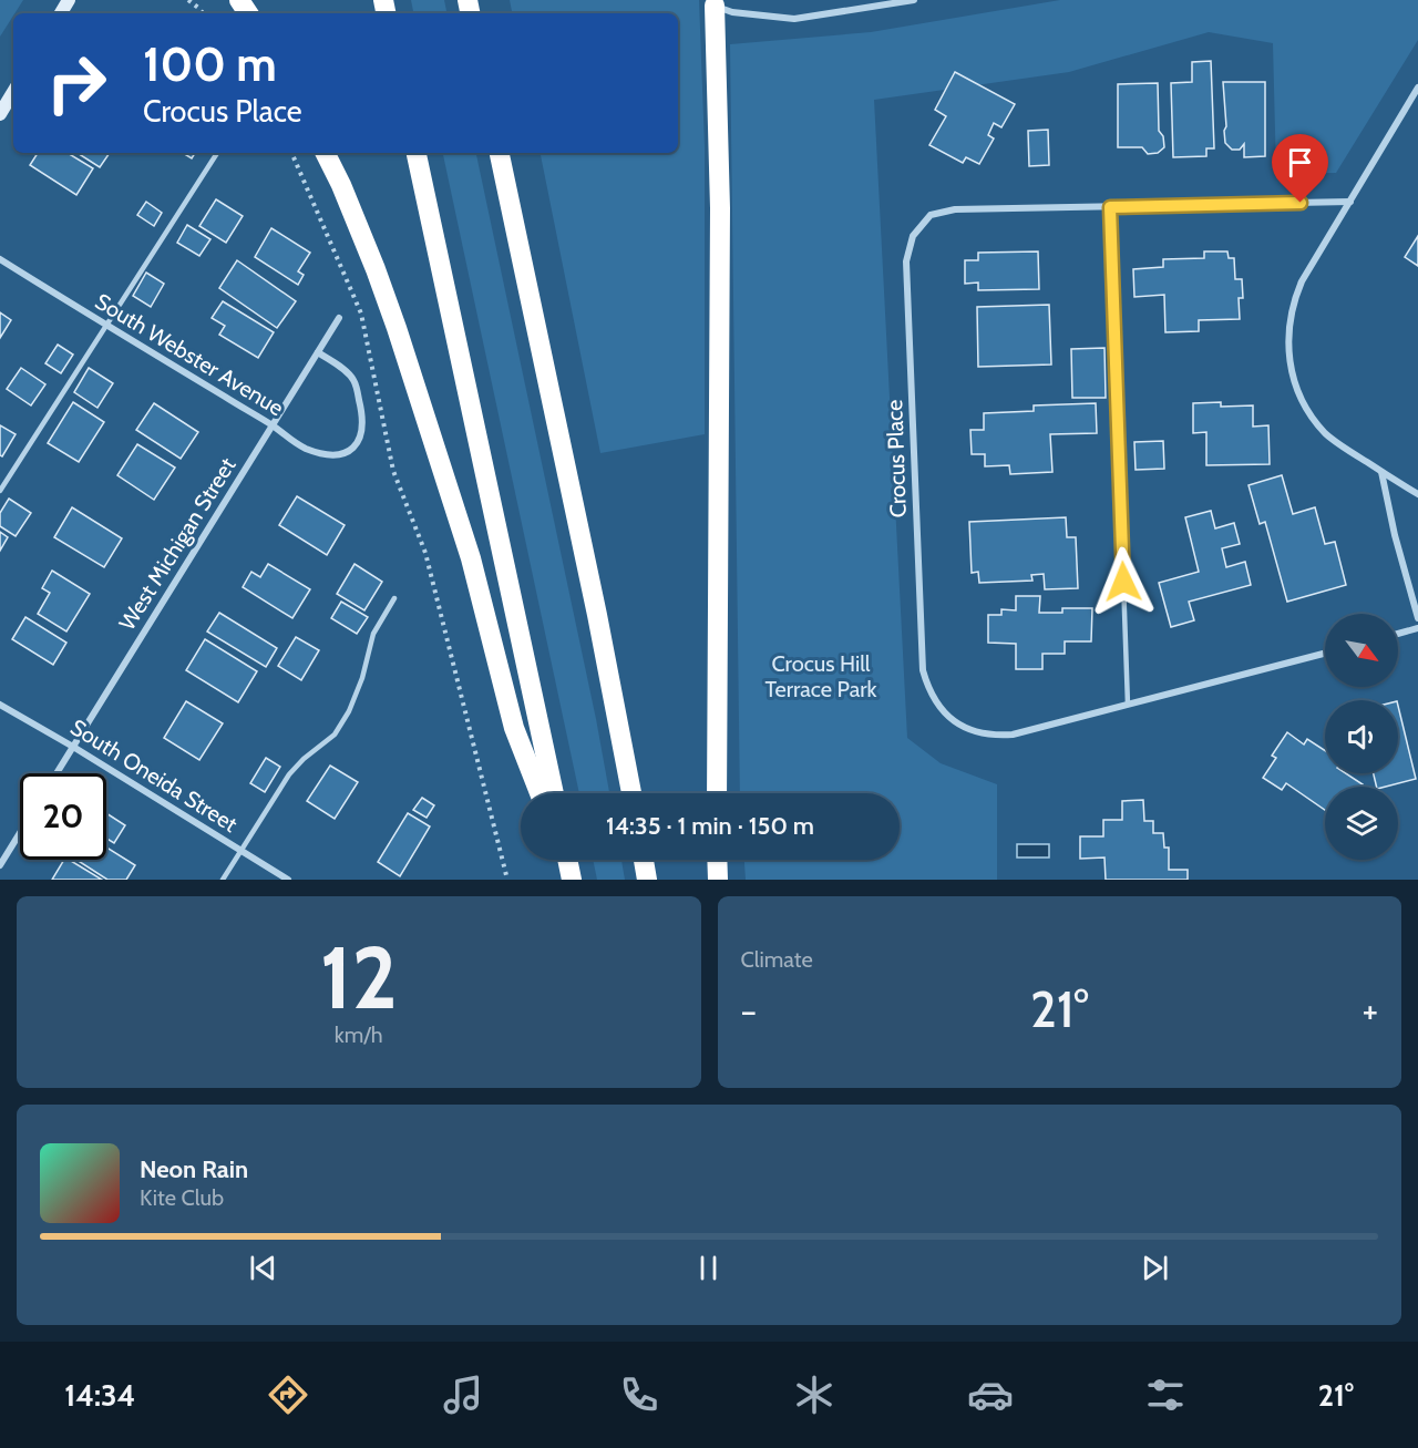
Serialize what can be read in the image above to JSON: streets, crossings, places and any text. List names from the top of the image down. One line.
{"streets":{"street":["South Webster Avenue","Crocus Place","West Michigan Street","South Oneida Street"]},"crossings":[["South Webster Avenue","West Michigan Street"],["West Michigan Street","South Oneida Street"]],"parks":["Crocus Hill Terrace Park"],"north":"bottom right","page":{"turn":["100 m","Crocus Place"],"limit":"20","trip":"14:35 · 1 min · 150 m","tile":[["12","km/h"],"Climate"],"heat":["−","21°","+"],"song":["Neon Rain","Kite Club"],"tabs":["14:34","21°"]}}
